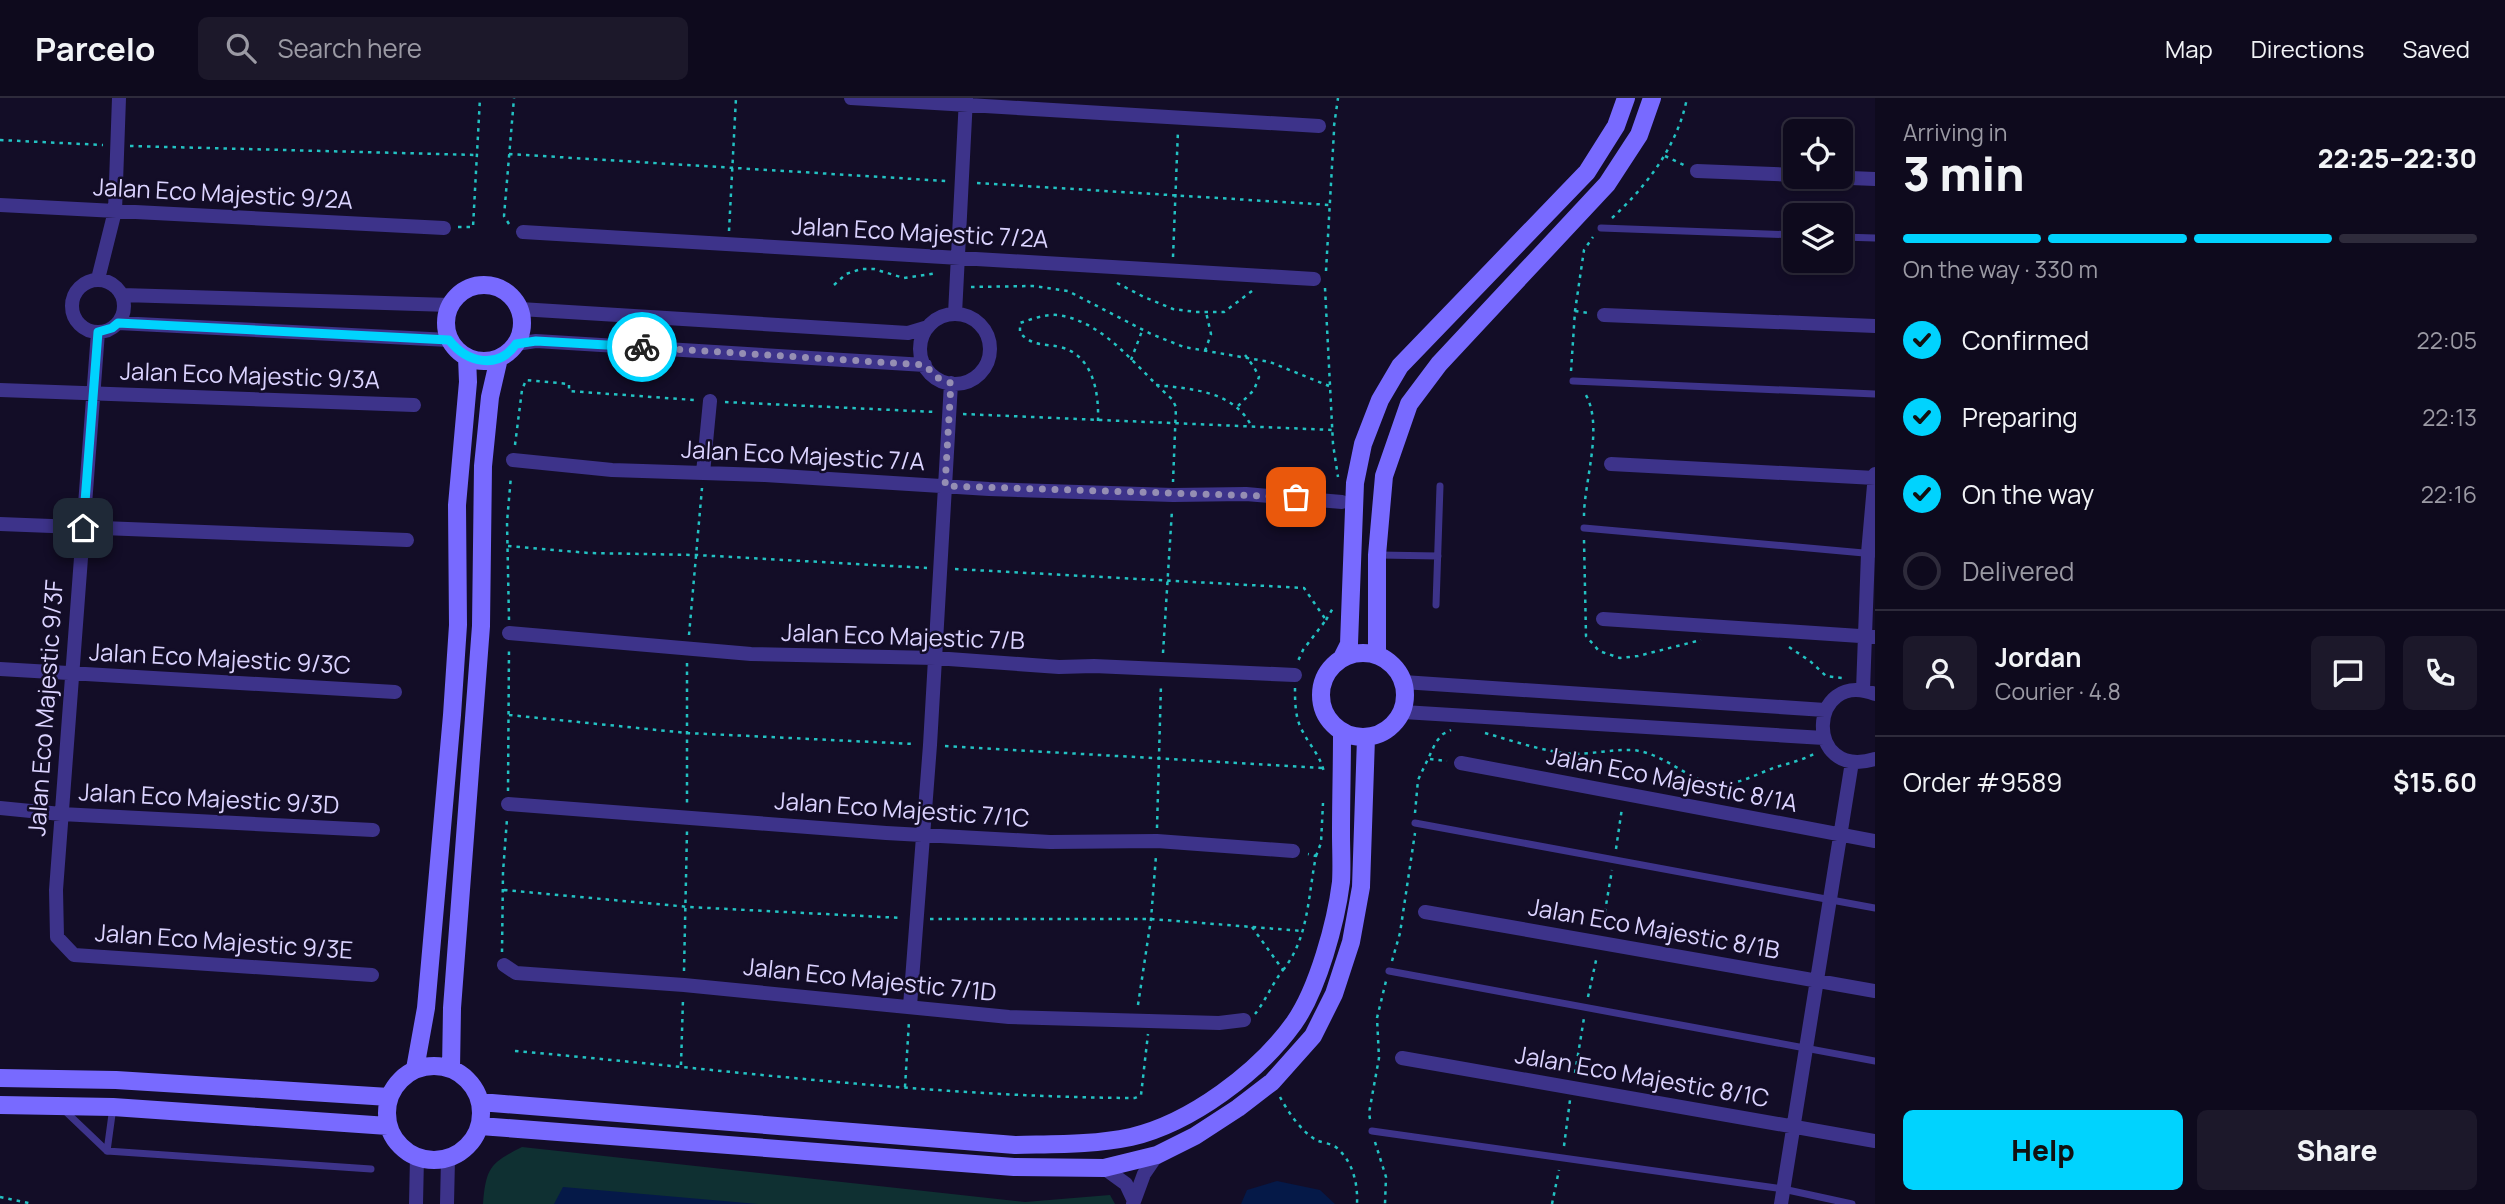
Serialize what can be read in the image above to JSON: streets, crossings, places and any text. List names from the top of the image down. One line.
{"streets":{"street":["Jalan Eco Majestic 9/2A","Jalan Eco Majestic 7/2A","Jalan Eco Majestic 9/3A","Jalan Eco Majestic 7/A","Jalan Eco Majestic 7/B","Jalan Eco Majestic 9/3C","Jalan Eco Majestic 9/3F","Jalan Eco Majestic 8/1A","Jalan Eco Majestic 9/3D","Jalan Eco Majestic 7/1C","Jalan Eco Majestic 8/1B","Jalan Eco Majestic 9/3E","Jalan Eco Majestic 7/1D","Jalan Eco Majestic 8/1C"]},"crossings":[["Jalan Eco Majestic 9/3A","Jalan Eco Majestic 9/3F"],["Jalan Eco Majestic 9/3C","Jalan Eco Majestic 9/3F"],["Jalan Eco Majestic 9/3F","Jalan Eco Majestic 9/3D"],["Jalan Eco Majestic 9/3F","Jalan Eco Majestic 9/3E"]],"page":{"header":"Parcelo","search":"Search here","nav":["Map","Directions","Saved"],"heading":["3 min","Arriving in","22:25–22:30"],"panel":["Jordan","Courier · 4.8","Order #9589","$15.60"],"bar":"On the way · 330 m","list":[["Confirmed","22:05"],["Preparing","22:13"],["On the way","22:16"],"Delivered"],"buttons":["Help","Share"]}}
